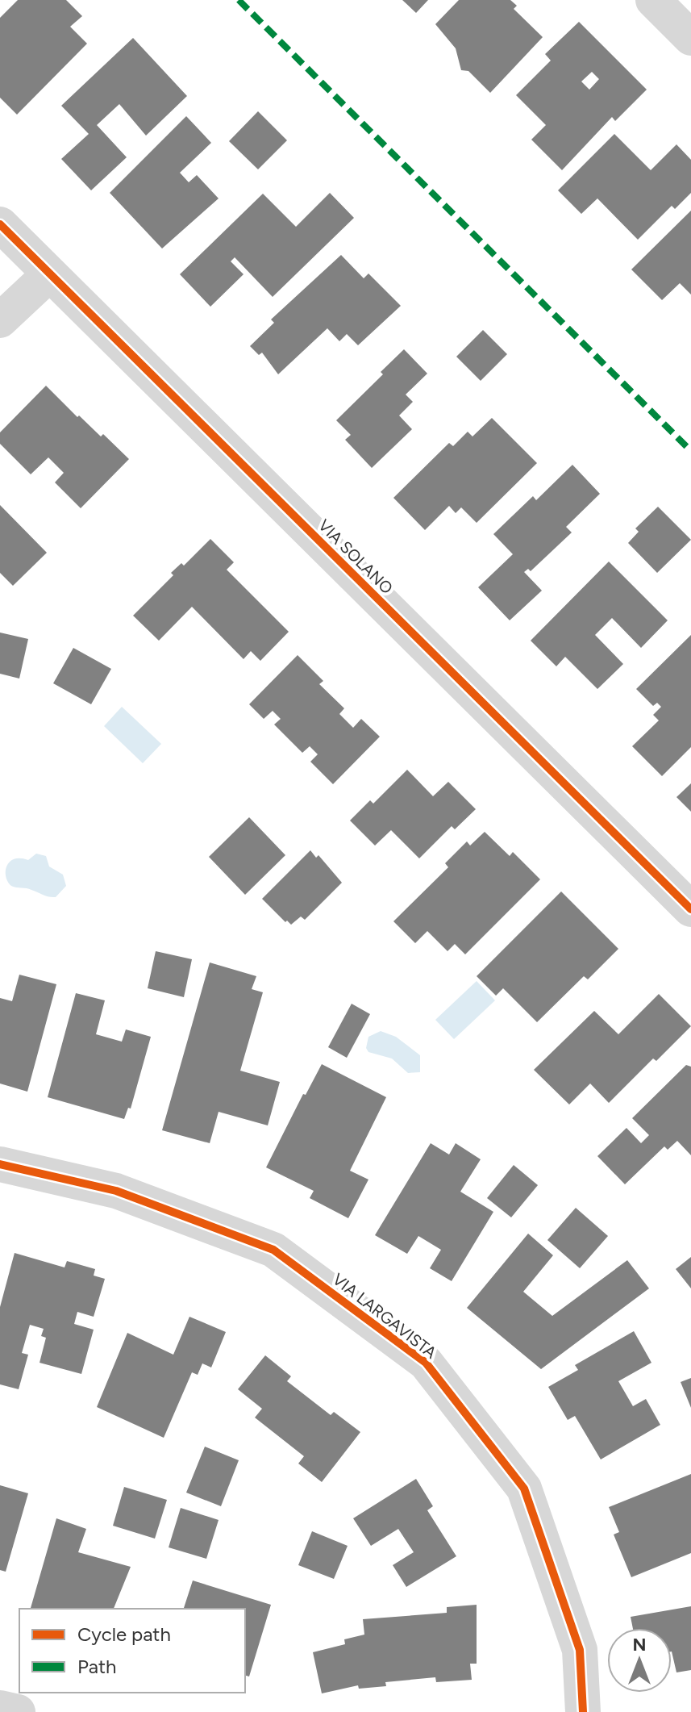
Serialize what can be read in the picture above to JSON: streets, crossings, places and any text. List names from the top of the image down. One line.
{"streets":{"street":["VIA SOLANO","VIA LARGAVISTA"]},"legend":["Cycle path","Path"],"north":"top"}
